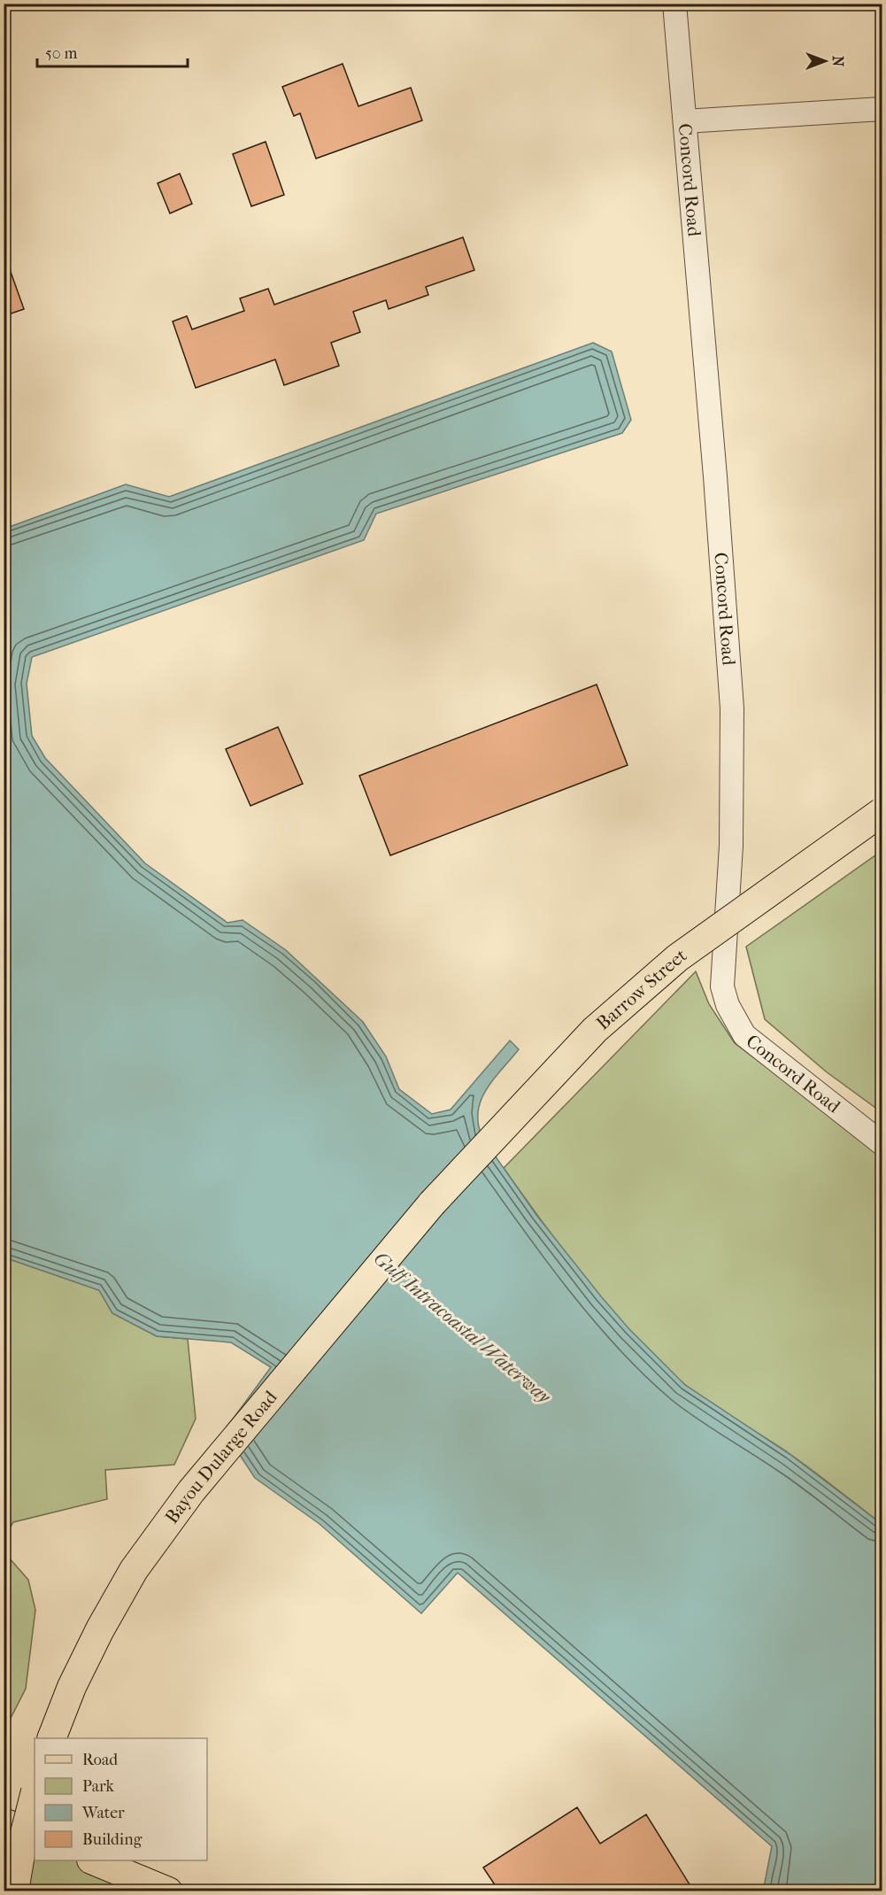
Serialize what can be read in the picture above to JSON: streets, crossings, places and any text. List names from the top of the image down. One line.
{"streets":{"main road":["Barrow Street","Bayou Dularge Road"],"street":["Concord Road"]},"crossings":[["Barrow Street","Bayou Dularge Road"]],"water":["Gulf Intracoastal Waterway"],"legend":["Road","Park","Water","Building"],"scale_bar":"50 m","north":"right"}
